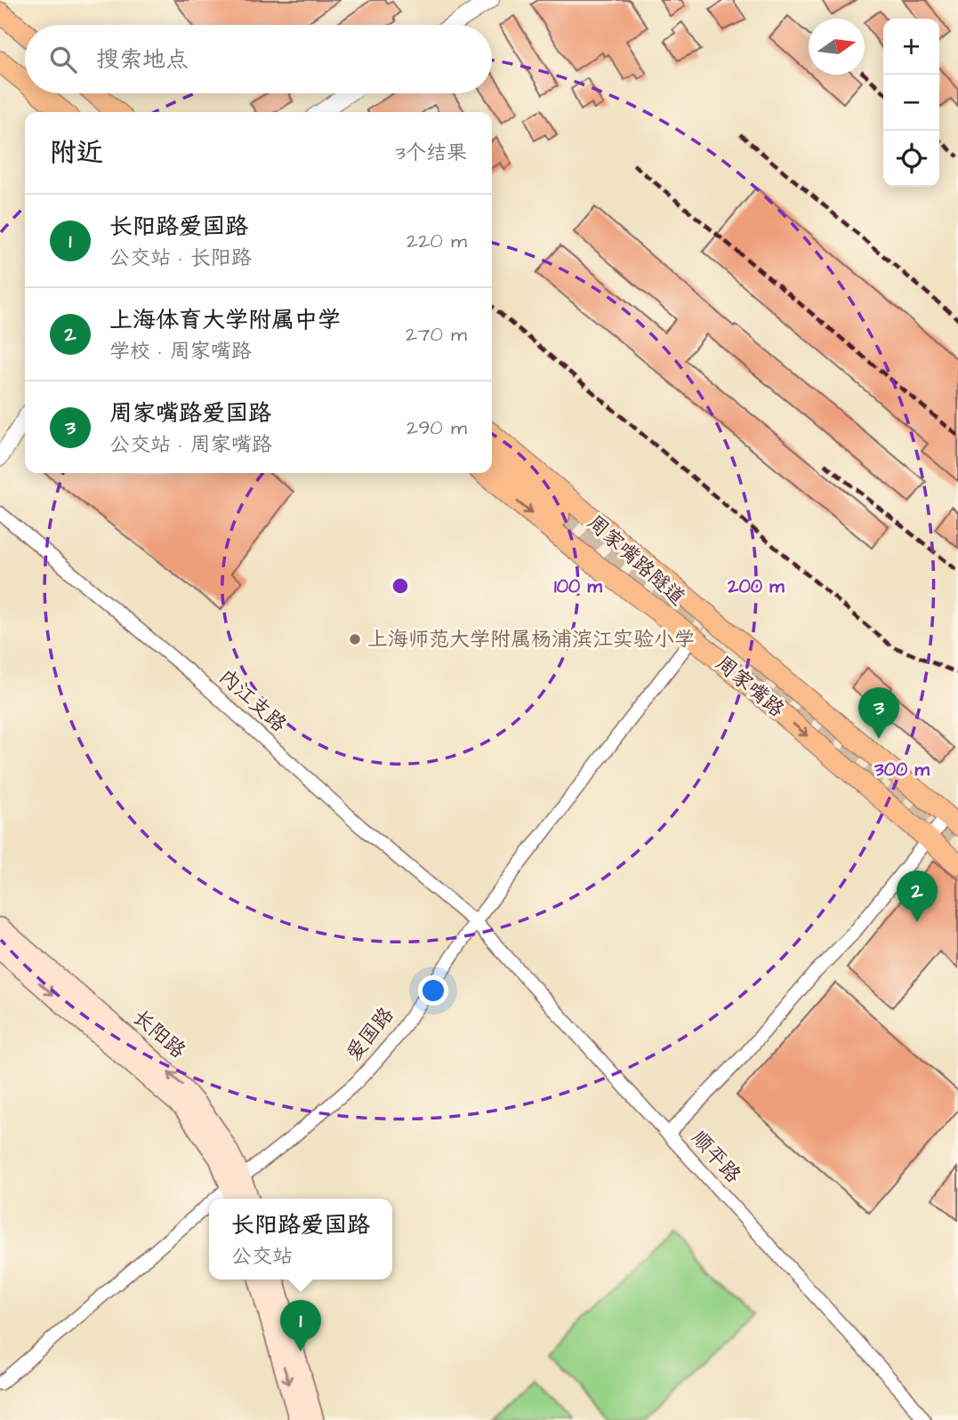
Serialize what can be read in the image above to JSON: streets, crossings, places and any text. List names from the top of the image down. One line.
{"streets":{"main road":["周家嘴路隧道","周家嘴路","长阳路"],"street":["内江支路","爱国路","顺平路"]},"crossings":[["周家嘴路隧道","周家嘴路"],["周家嘴路","爱国路"],["内江支路","爱国路"],["内江支路","顺平路"],["长阳路","爱国路"],["爱国路","顺平路"]],"places":["上海师范大学附属杨浦滨江实验小学"],"north":"right","page":{"map_buttons":["+","−"],"search":"搜索地点","heading":["附近","3个结果"],"list":[{"mark":"1","name":"长阳路爱国路","note":"公交站 · 长阳路","value":"220 m"},{"mark":"2","name":"上海体育大学附属中学","note":"学校 · 周家嘴路","value":"270 m"},{"mark":"3","name":"周家嘴路爱国路","note":"公交站 · 周家嘴路","value":"290 m"}],"pins":["3","2","1"],"popup":["长阳路爱国路","公交站"]},"rings":["100 m","200 m","300 m"]}
